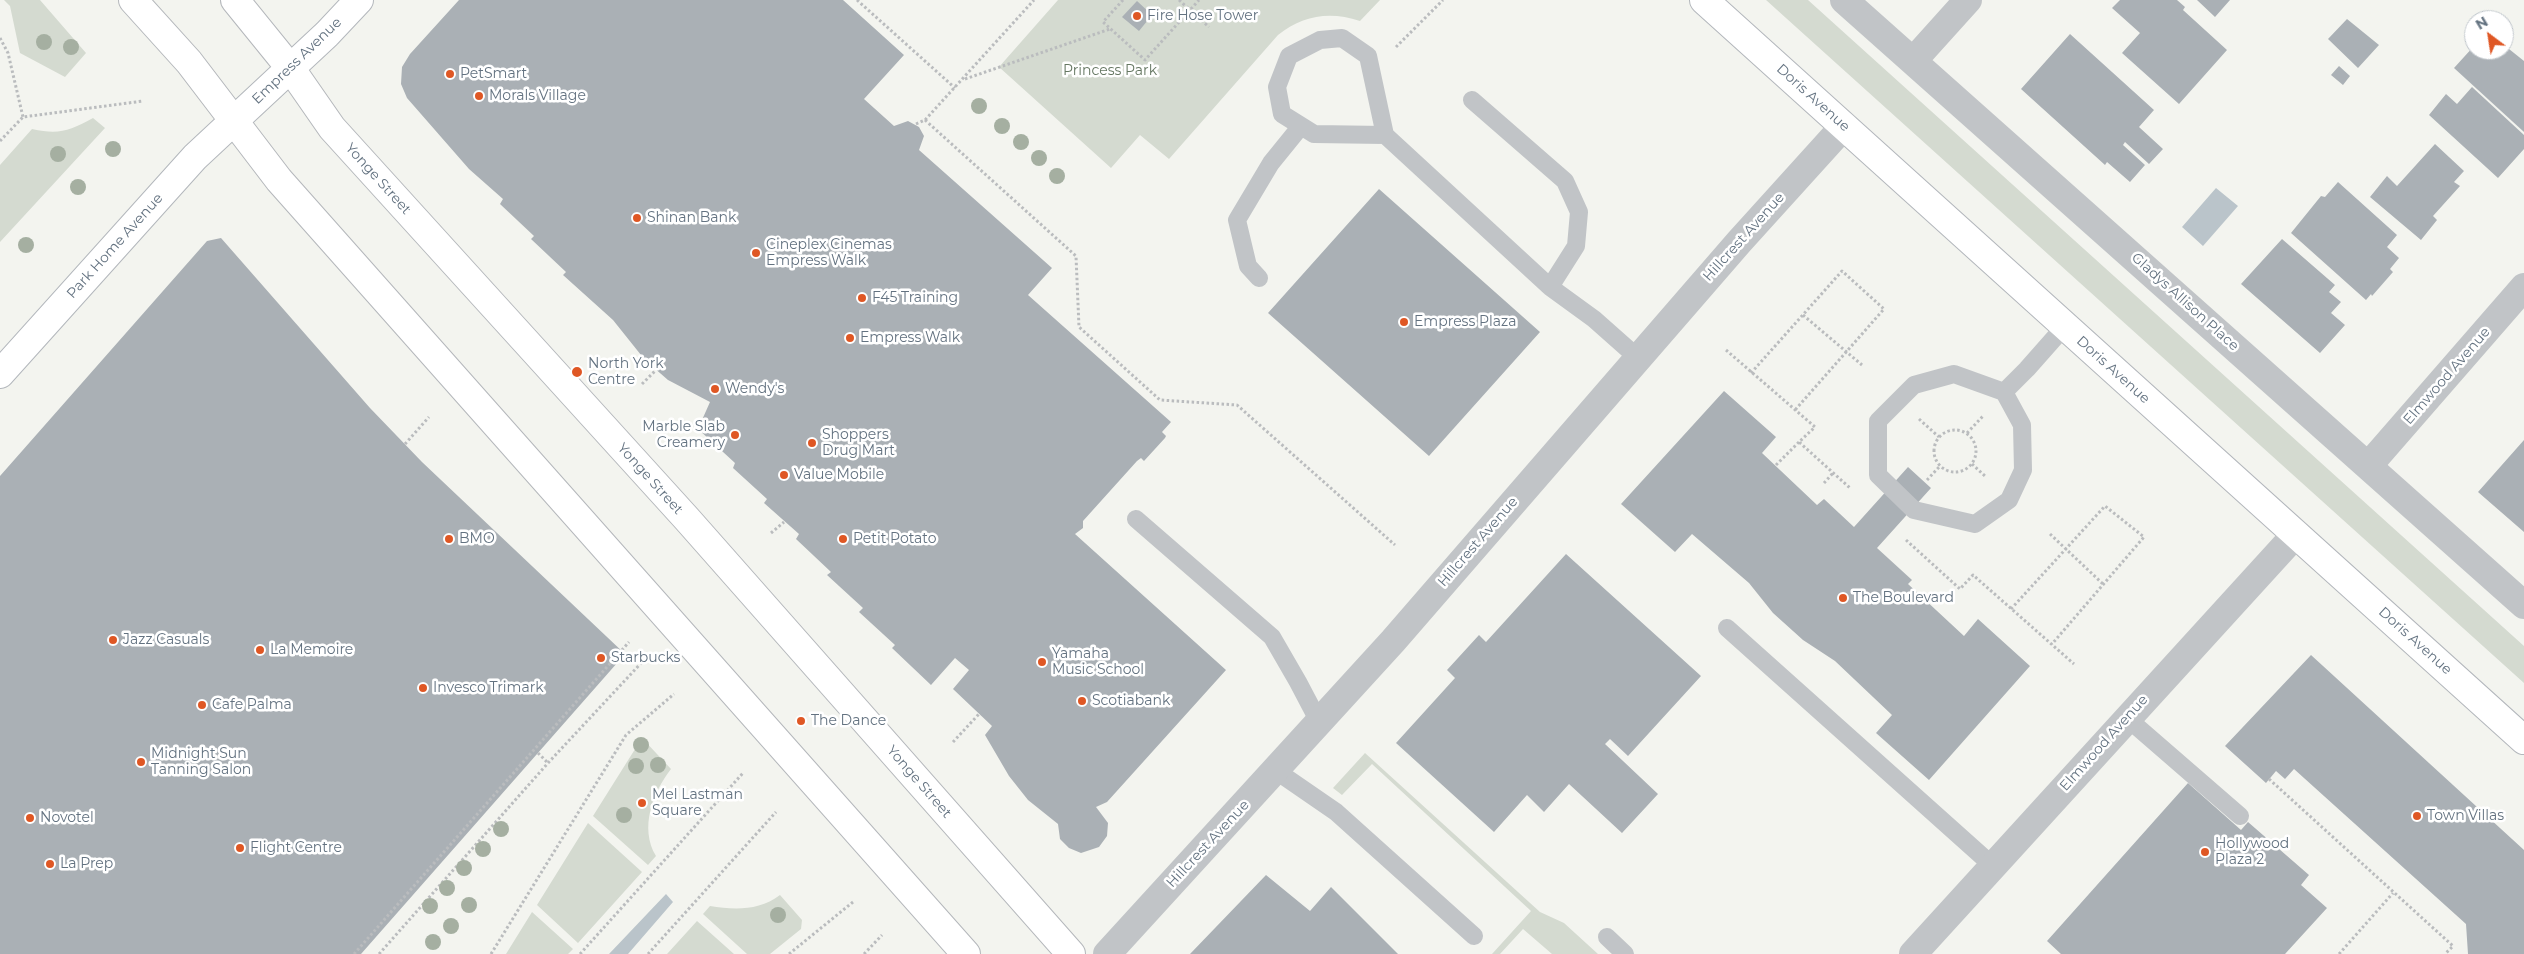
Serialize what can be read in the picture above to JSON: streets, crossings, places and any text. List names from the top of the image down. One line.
{"streets":{"main road":["Empress Avenue","Doris Avenue","Yonge Street","Park Home Avenue"],"street":["Hillcrest Avenue","Gladys Allison Place","Elmwood Avenue"]},"crossings":[["Empress Avenue","Yonge Street"],["Empress Avenue","Park Home Avenue"],["Doris Avenue","Hillcrest Avenue"],["Doris Avenue","Elmwood Avenue"],["Gladys Allison Place","Elmwood Avenue"]],"parks":["Princess Park"],"places":["Fire Hose Tower","PetSmart","Morals Village","Shinan Bank","Cineplex Cinemas Empress Walk","F45 Training","Empress Plaza","Empress Walk","North York Centre","Wendy's","Marble Slab Creamery","Shoppers Drug Mart","Value Mobile","BMO","Petit Potato","The Boulevard","Jazz Casuals","La Memoire","Starbucks","Yamaha Music School","Invesco Trimark","Scotiabank","Cafe Palma","The Dance","Midnight Sun Tanning Salon","Mel Lastman Square","Town Villas","Novotel","Flight Centre","Hollywood Plaza 2","La Prep"],"north":"top left"}
